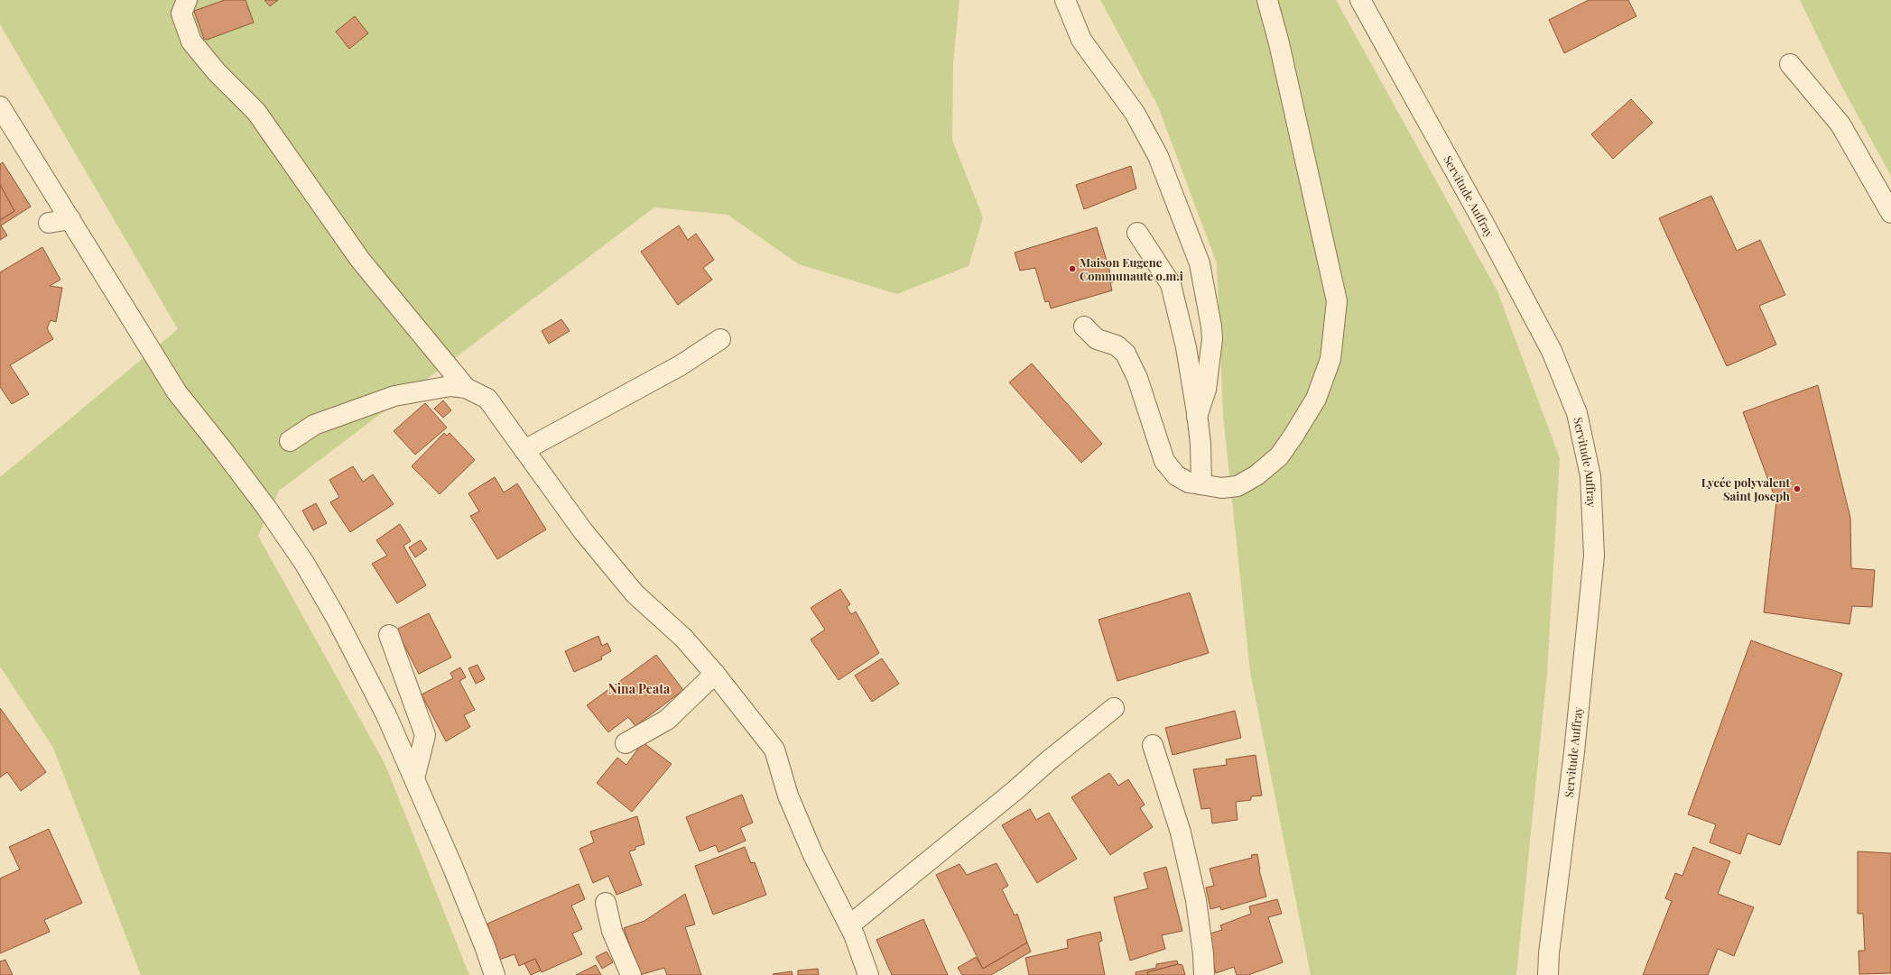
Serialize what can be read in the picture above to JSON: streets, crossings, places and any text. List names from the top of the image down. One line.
{"streets":{"street":["Servitude Auffray"]},"districts":["Nina Peata"],"places":["Maison Eugene Communaute o.m.i","Lycée polyvalent Saint Joseph"]}
